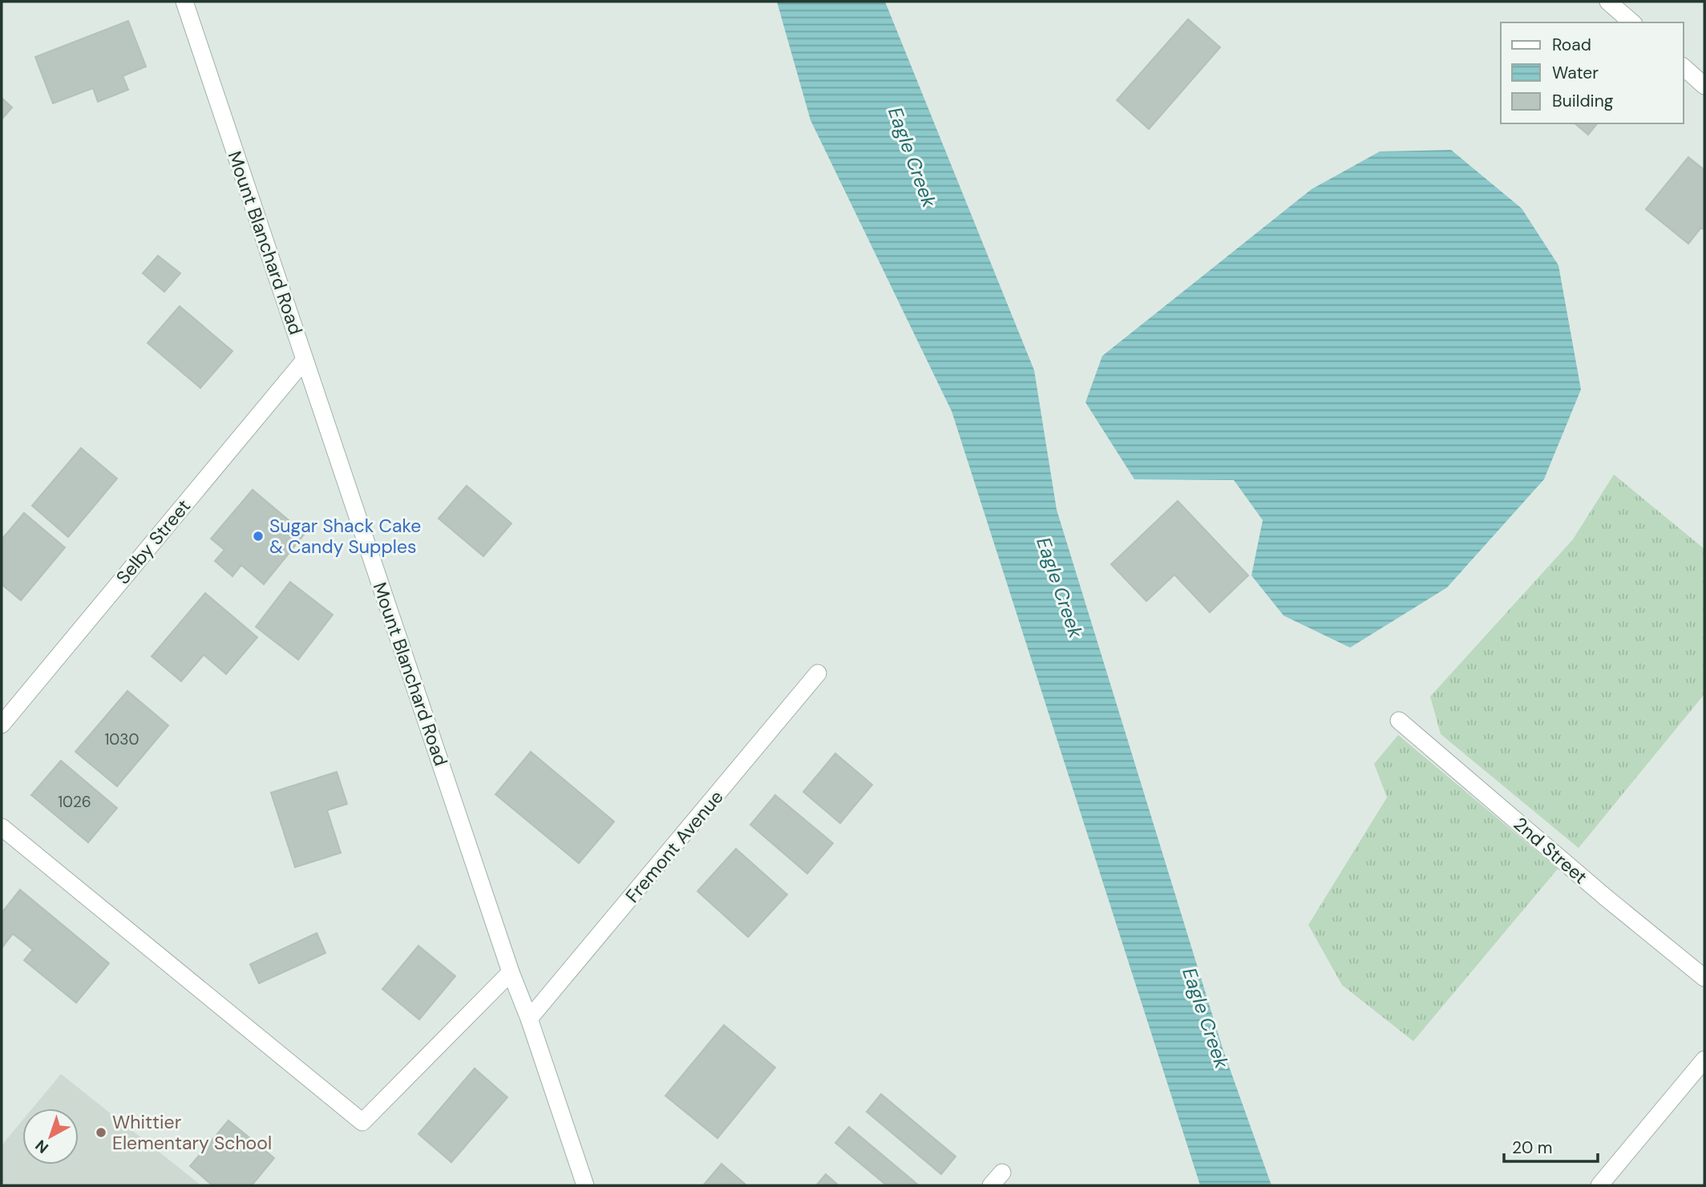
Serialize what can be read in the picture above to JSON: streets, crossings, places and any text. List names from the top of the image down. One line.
{"streets":{"street":["Mount Blanchard Road","Selby Street","Fremont Avenue","2nd Street"]},"crossings":[["Mount Blanchard Road","Selby Street"],["Mount Blanchard Road","Fremont Avenue"]],"water":["Eagle Creek"],"places":["Sugar Shack Cake & Candy Supples","Whittier Elementary School"],"house_numbers":["1030","1026"],"legend":["Road","Water","Building"],"scale_bar":"20 m","north":"bottom left"}
